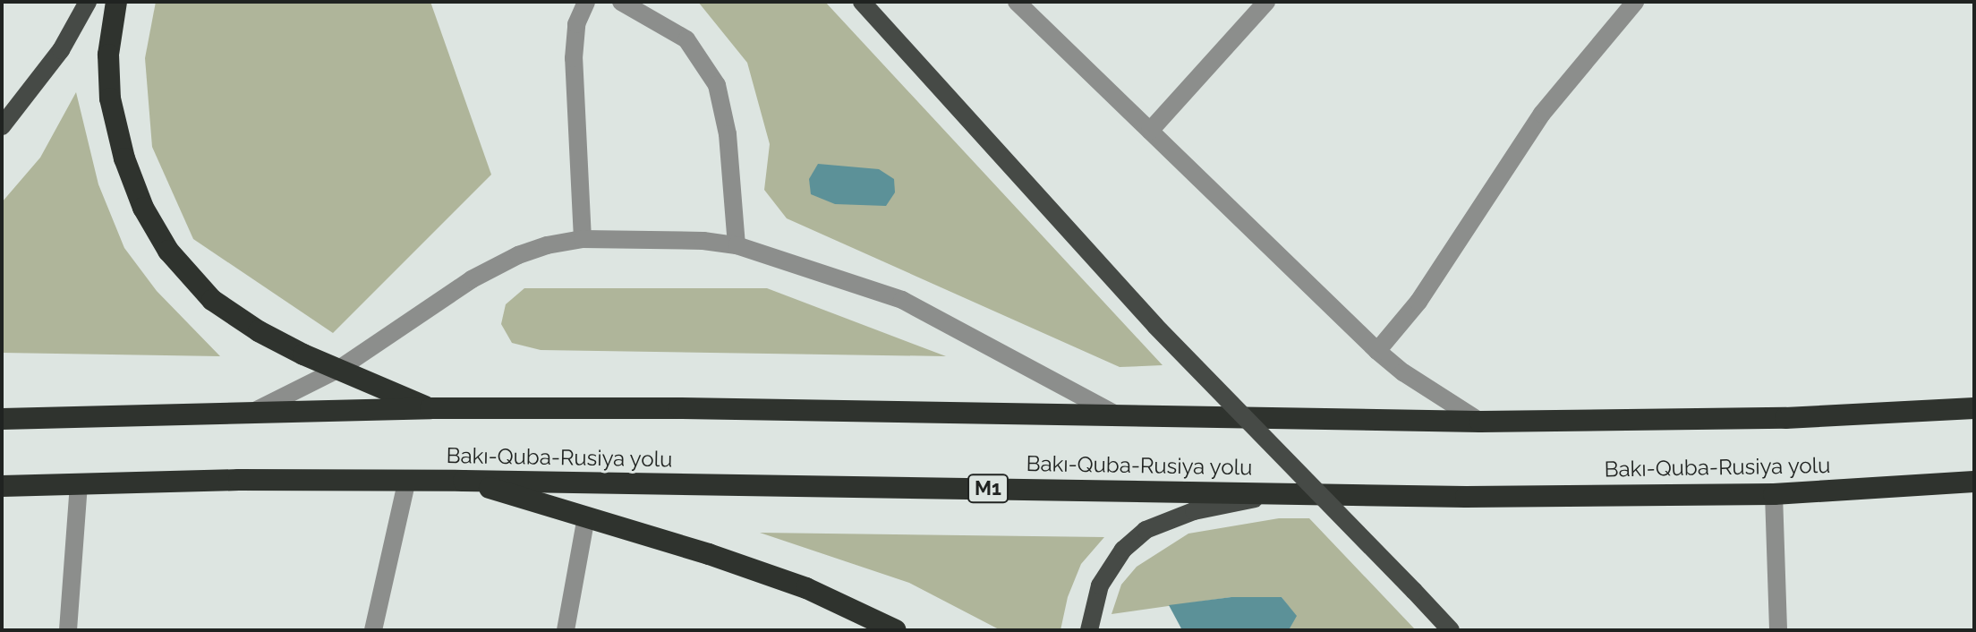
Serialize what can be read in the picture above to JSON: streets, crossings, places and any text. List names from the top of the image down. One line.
{"streets":{"highway":["Bakı-Quba-Rusiya yolu","M1"]}}
